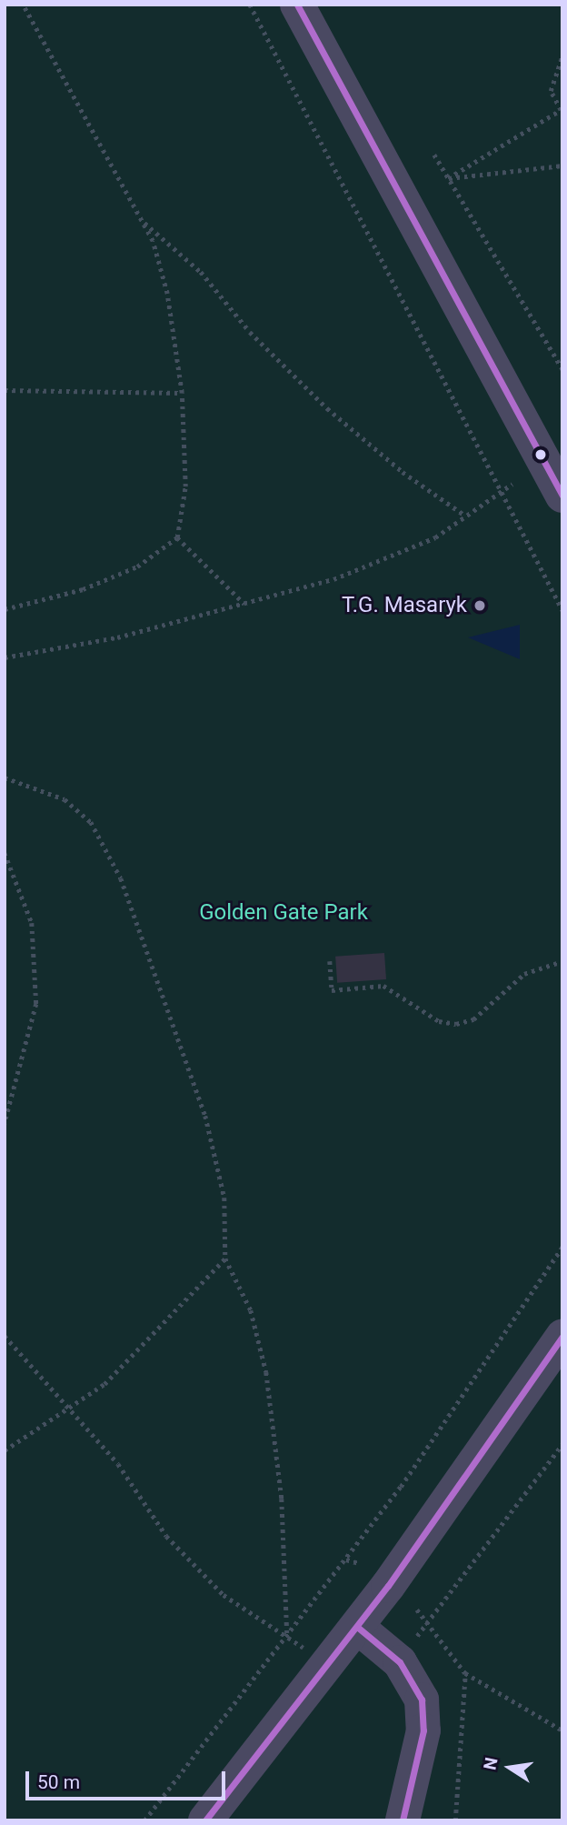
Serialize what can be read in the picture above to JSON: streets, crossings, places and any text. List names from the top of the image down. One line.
{"parks":["Golden Gate Park"],"places":["T.G. Masaryk"],"scale_bar":"50 m","north":"left"}
